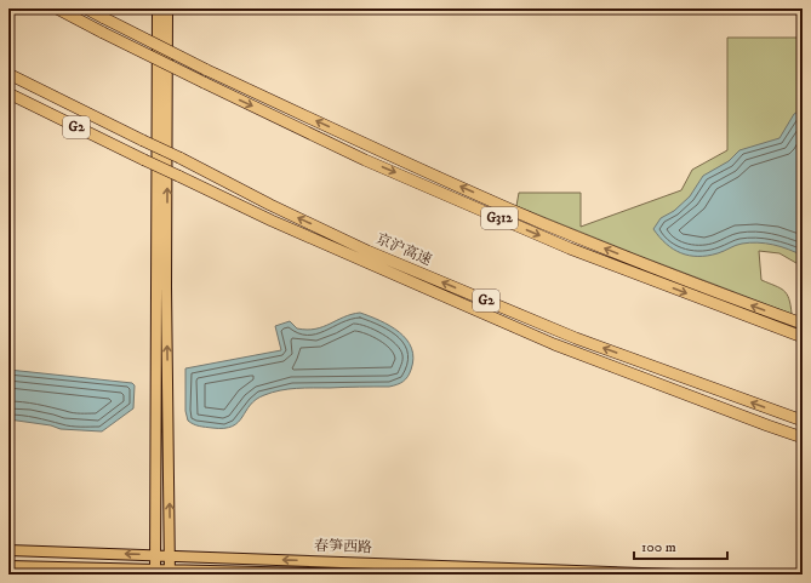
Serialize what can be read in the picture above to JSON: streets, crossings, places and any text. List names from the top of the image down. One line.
{"streets":{"highway":["G2","G312","京沪高速"],"main road":["春笋西路"]},"scale_bar":"100 m"}
